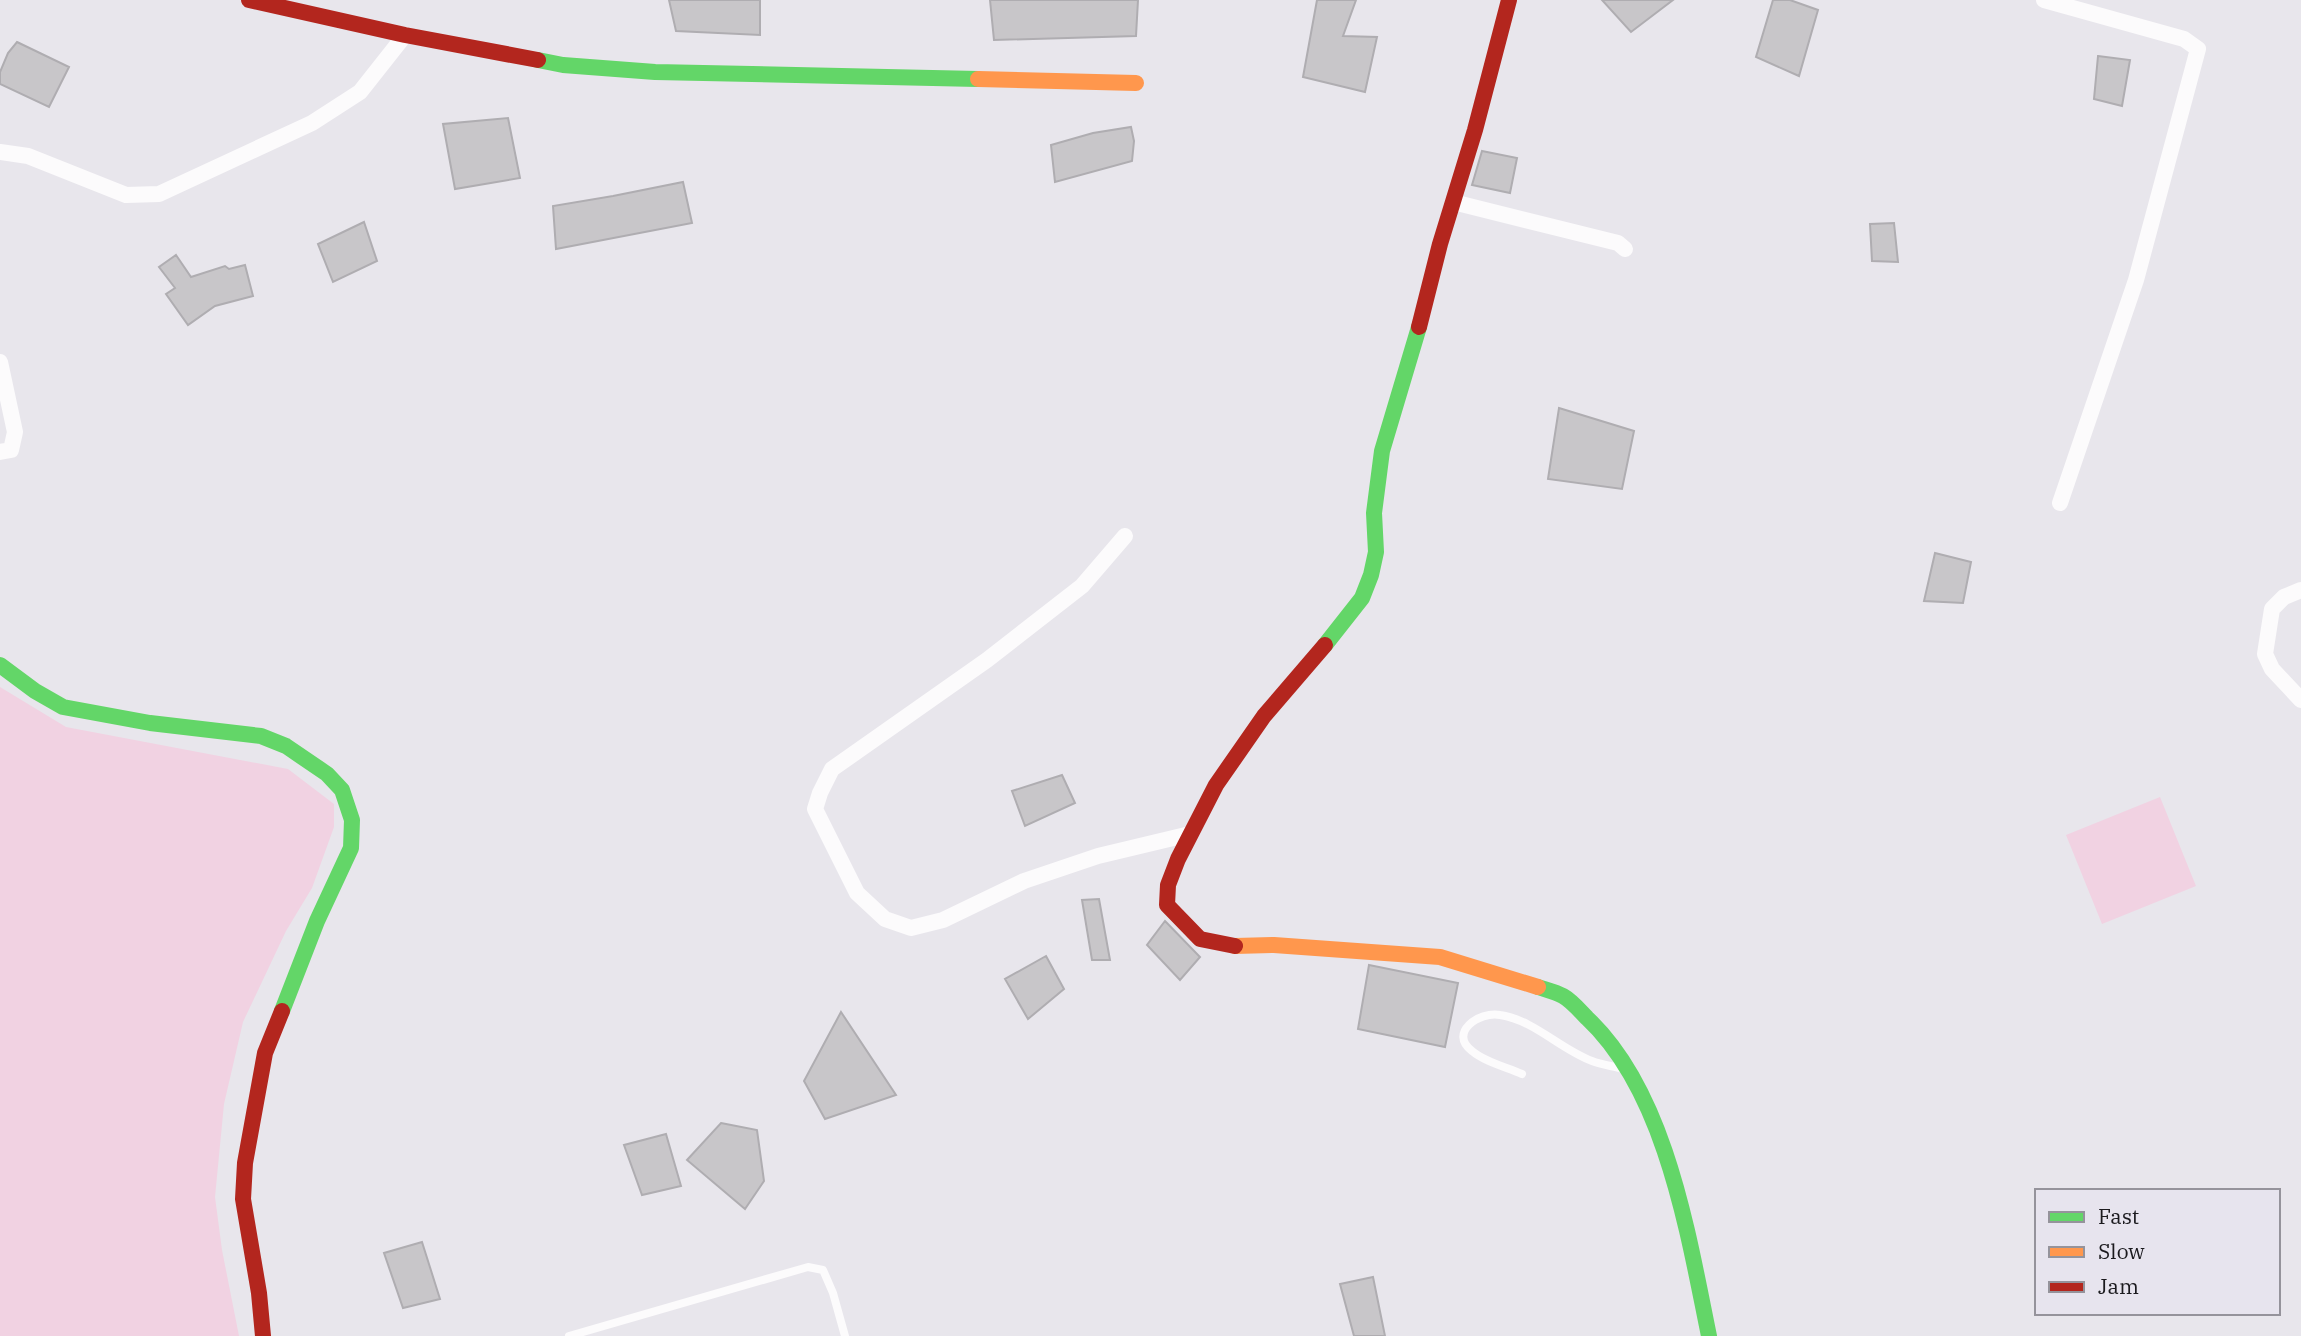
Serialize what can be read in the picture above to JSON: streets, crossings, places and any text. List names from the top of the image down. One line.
{"legend":["Fast","Slow","Jam"]}
